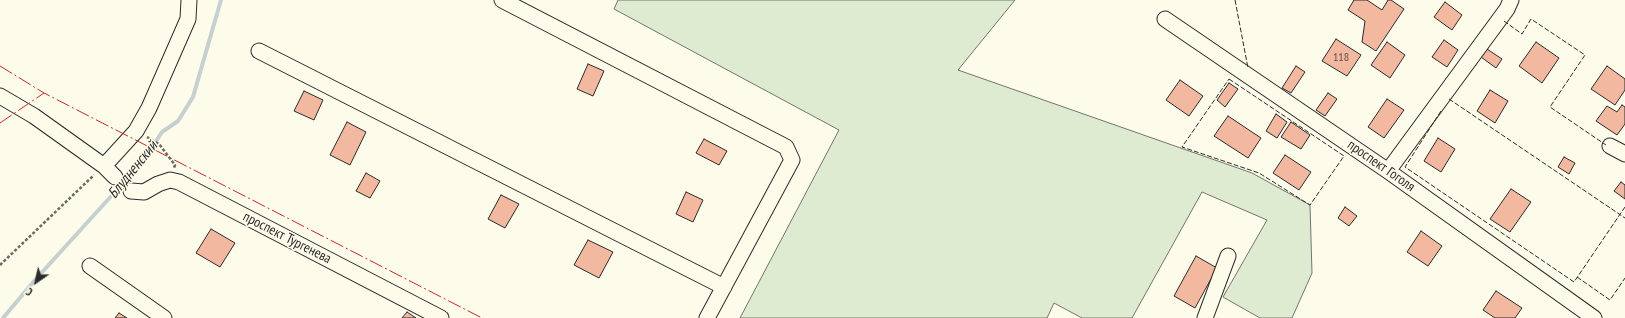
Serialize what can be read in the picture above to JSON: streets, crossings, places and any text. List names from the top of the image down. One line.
{"streets":{"street":["проспект Гоголя","проспект Тургенева"]},"water":["Блудненский"],"house_numbers":["118"],"north":"bottom left"}
